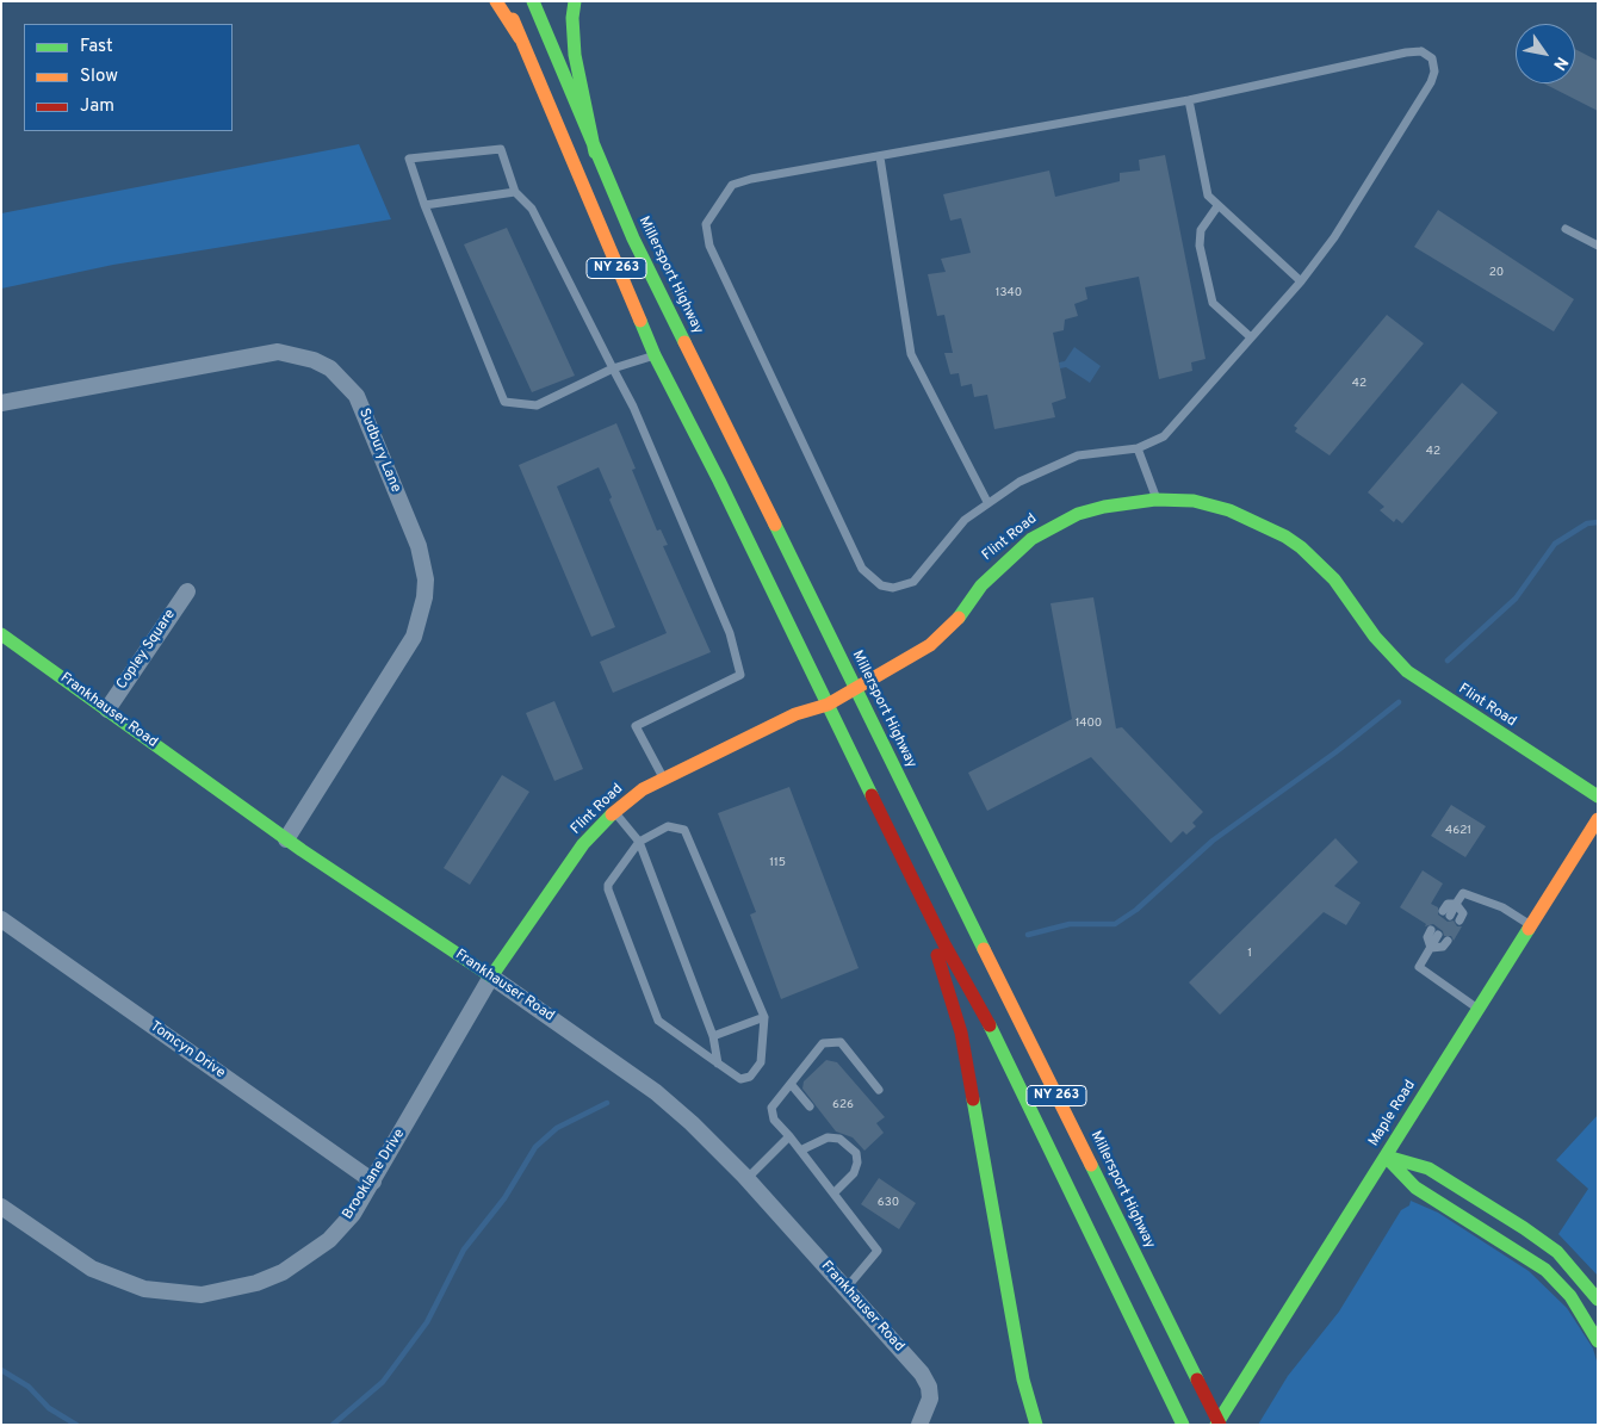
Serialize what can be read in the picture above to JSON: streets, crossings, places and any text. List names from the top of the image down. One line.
{"streets":{"main road":["NY 263","Millersport Highway","Flint Road","Frankhauser Road","Maple Road"],"street":["Sudbury Lane","Copley Square","Tomcyn Drive","Brooklane Drive"]},"crossings":[["NY 263","Flint Road"],["Millersport Highway","Flint Road"],["Millersport Highway","Maple Road"],["Sudbury Lane","Frankhauser Road"],["Flint Road","Frankhauser Road"],["Flint Road","Brooklane Drive"],["Copley Square","Frankhauser Road"],["Frankhauser Road","Brooklane Drive"],["Tomcyn Drive","Brooklane Drive"]],"house_numbers":["20","1340","42","42","1400","4621","115","1","626","630"],"legend":["Fast","Slow","Jam"],"north":"bottom right"}
